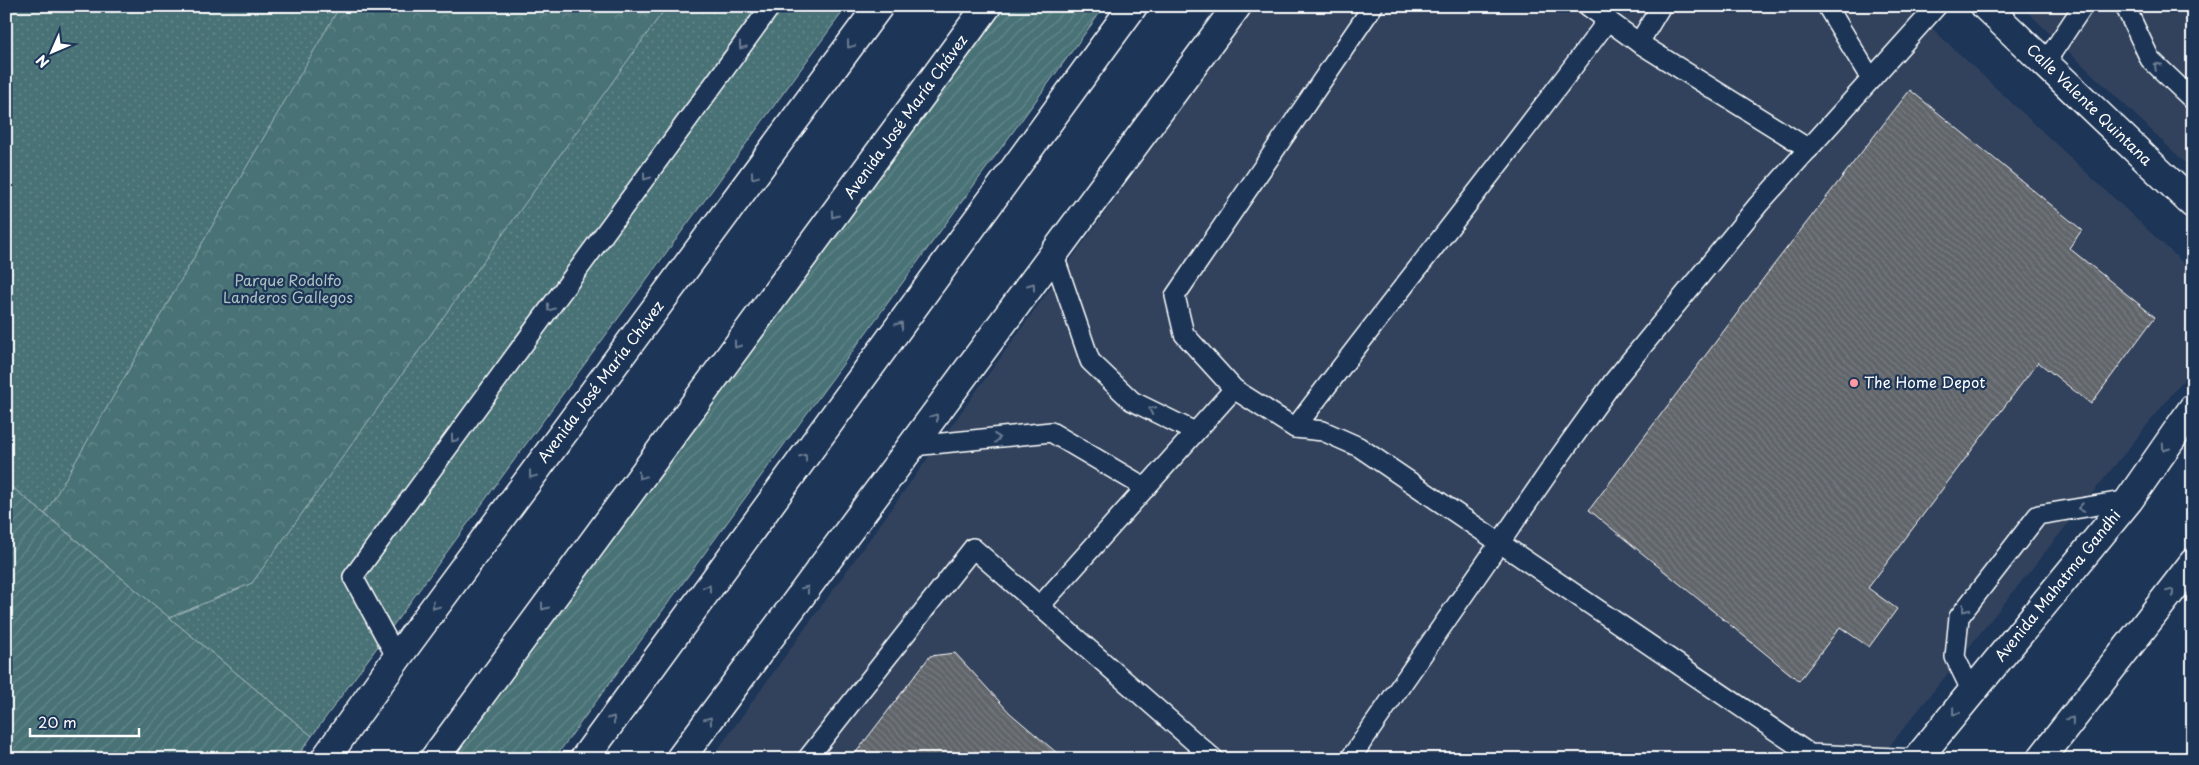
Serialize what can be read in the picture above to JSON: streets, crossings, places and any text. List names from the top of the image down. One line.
{"streets":{"main road":["Calle Valente Quintana","Avenida José María Chávez","Avenida Mahatma Gandhi"]},"one_way":["Avenida Mahatma Gandhi"],"parks":["Parque Rodolfo Landeros Gallegos"],"places":["The Home Depot"],"scale_bar":"20 m","north":"bottom left"}
